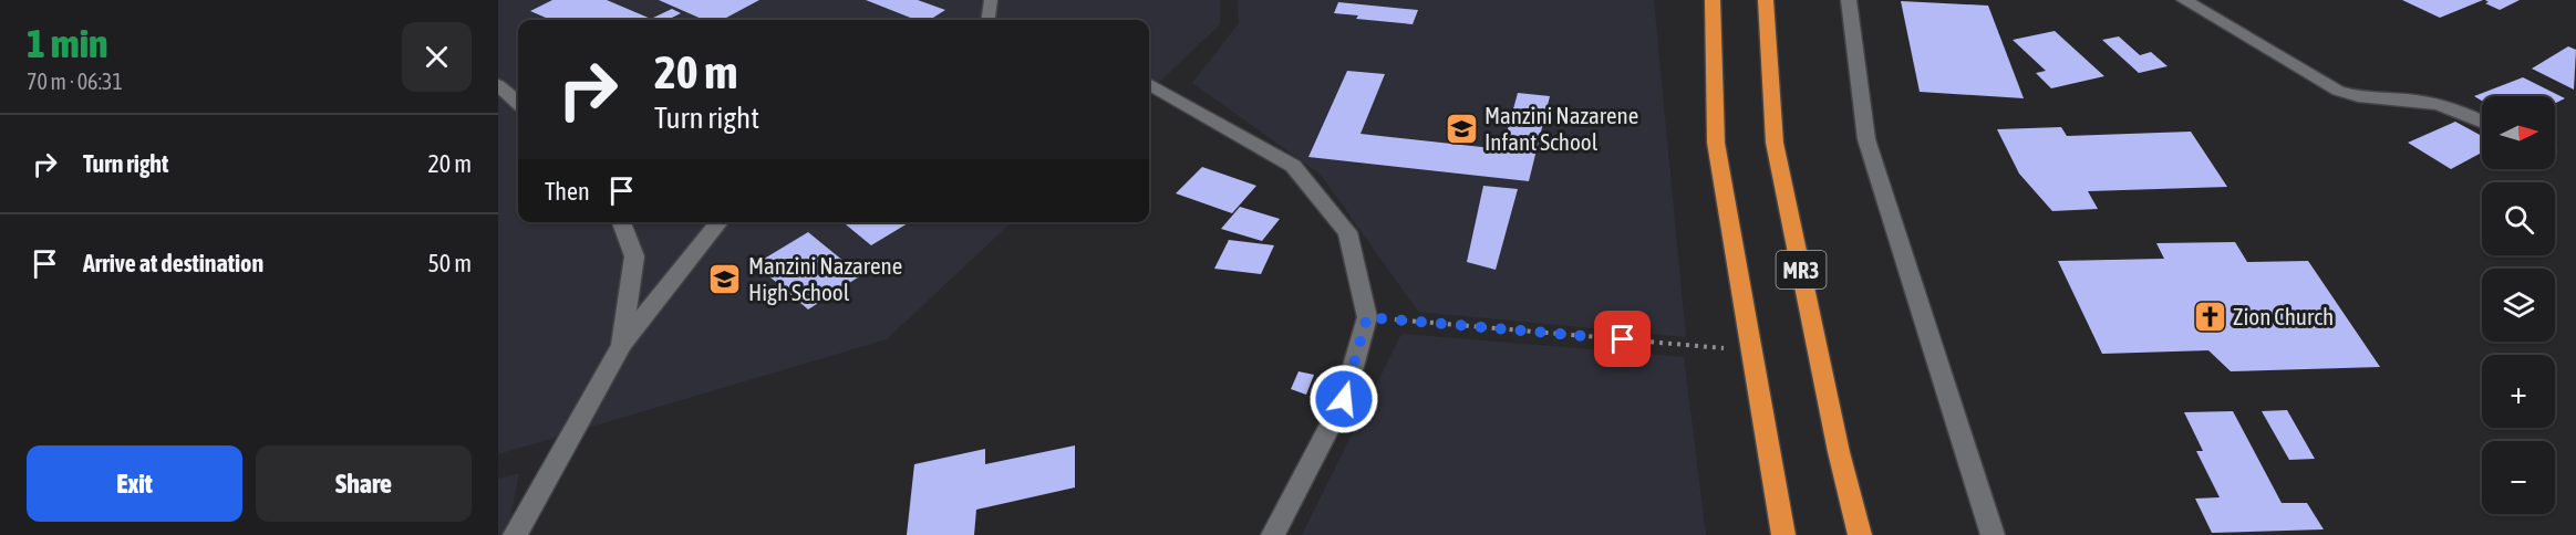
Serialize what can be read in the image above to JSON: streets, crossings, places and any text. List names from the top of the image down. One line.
{"streets":{"highway":["MR3"]},"places":{"school or university":["Manzini Nazarene Infant School","Manzini Nazarene High School"],"church":["Zion Church"]},"north":"right","page":{"heading":["1 min","70 m · 06:31"],"turn":["20 m","Turn right"],"map_buttons":["+","−"],"list":[{"name":"Turn right","value":"20 m"},{"name":"Arrive at destination","value":"50 m"}],"then":"Then","buttons":["Exit","Share"]}}
